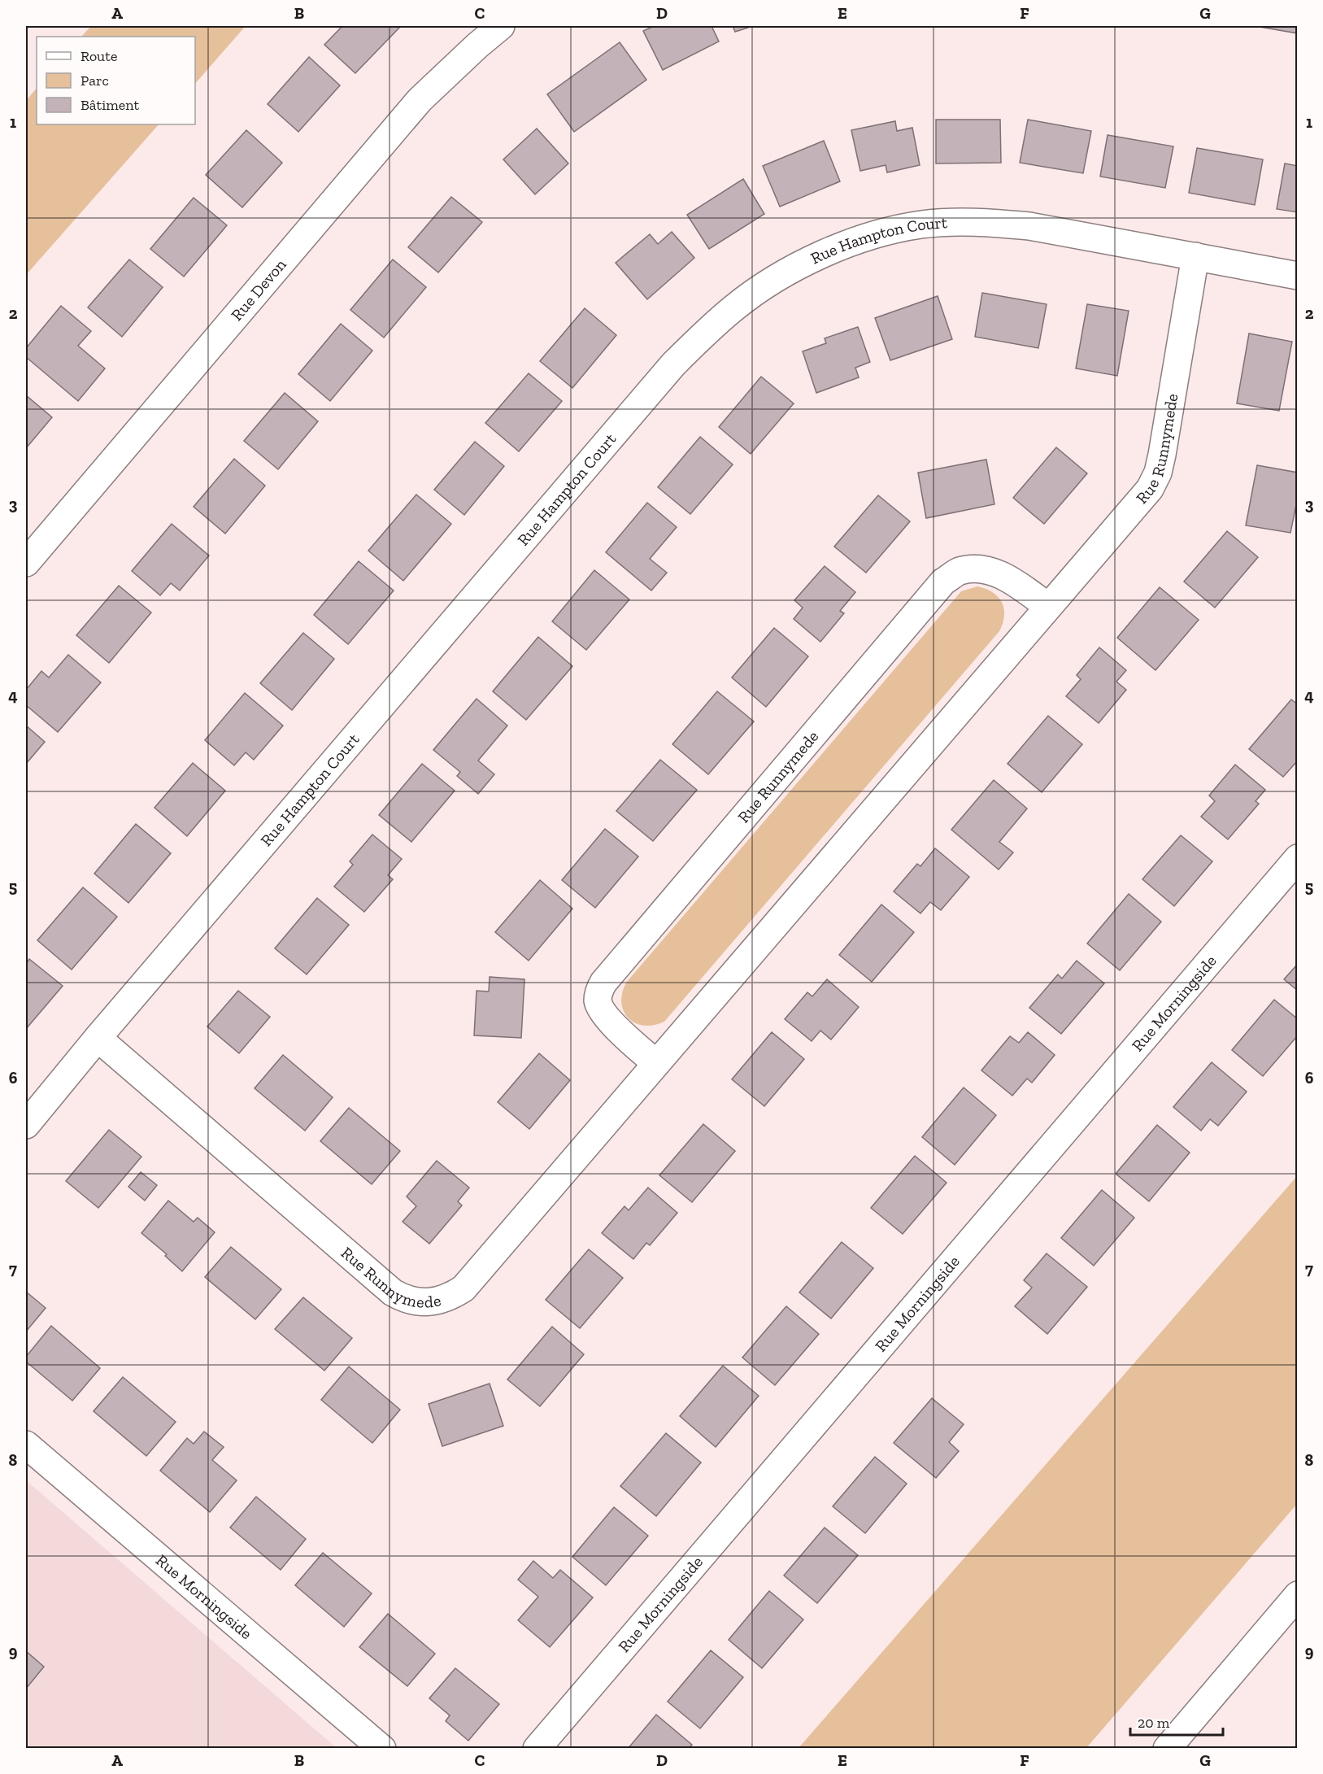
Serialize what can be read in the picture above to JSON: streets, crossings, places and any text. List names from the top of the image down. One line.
{"streets":{"street":["Rue Hampton Court","Rue Devon","Rue Runnymede","Rue Morningside"]},"crossings":[["Rue Hampton Court","Rue Runnymede"]],"legend":["Route","Parc","Bâtiment"],"scale_bar":"20 m","grid":{"columns":["A","B","C","D","E","F","G"],"rows":["1","2","3","4","5","6","7","8","9"]}}
